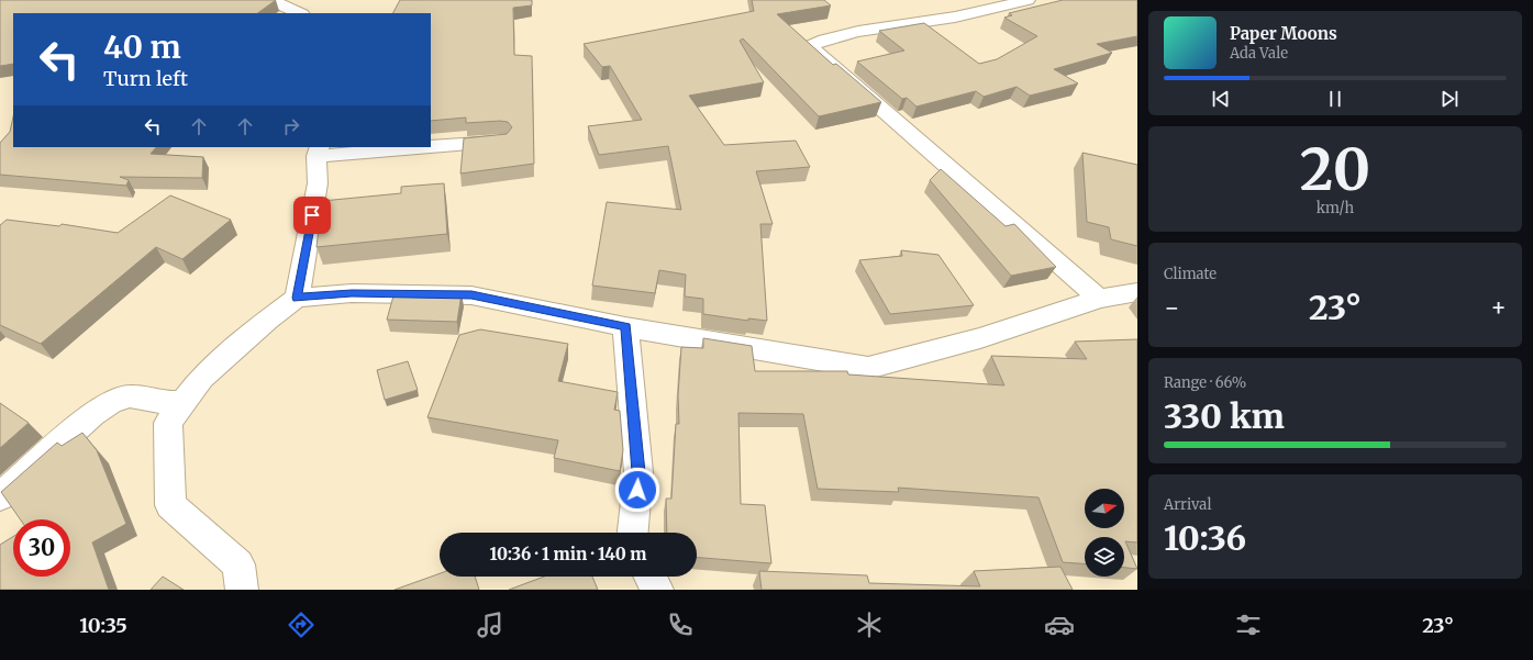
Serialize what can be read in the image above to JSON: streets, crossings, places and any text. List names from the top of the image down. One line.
{"north":"right","page":{"turn":["40 m","Turn left"],"song":["Paper Moons","Ada Vale"],"tile":[["20","km/h"],"Climate",["Range · 66%","330 km"],["Arrival","10:36"]],"heat":["−","23°","+"],"limit":"30","trip":"10:36 · 1 min · 140 m","tabs":["10:35","23°"]}}
